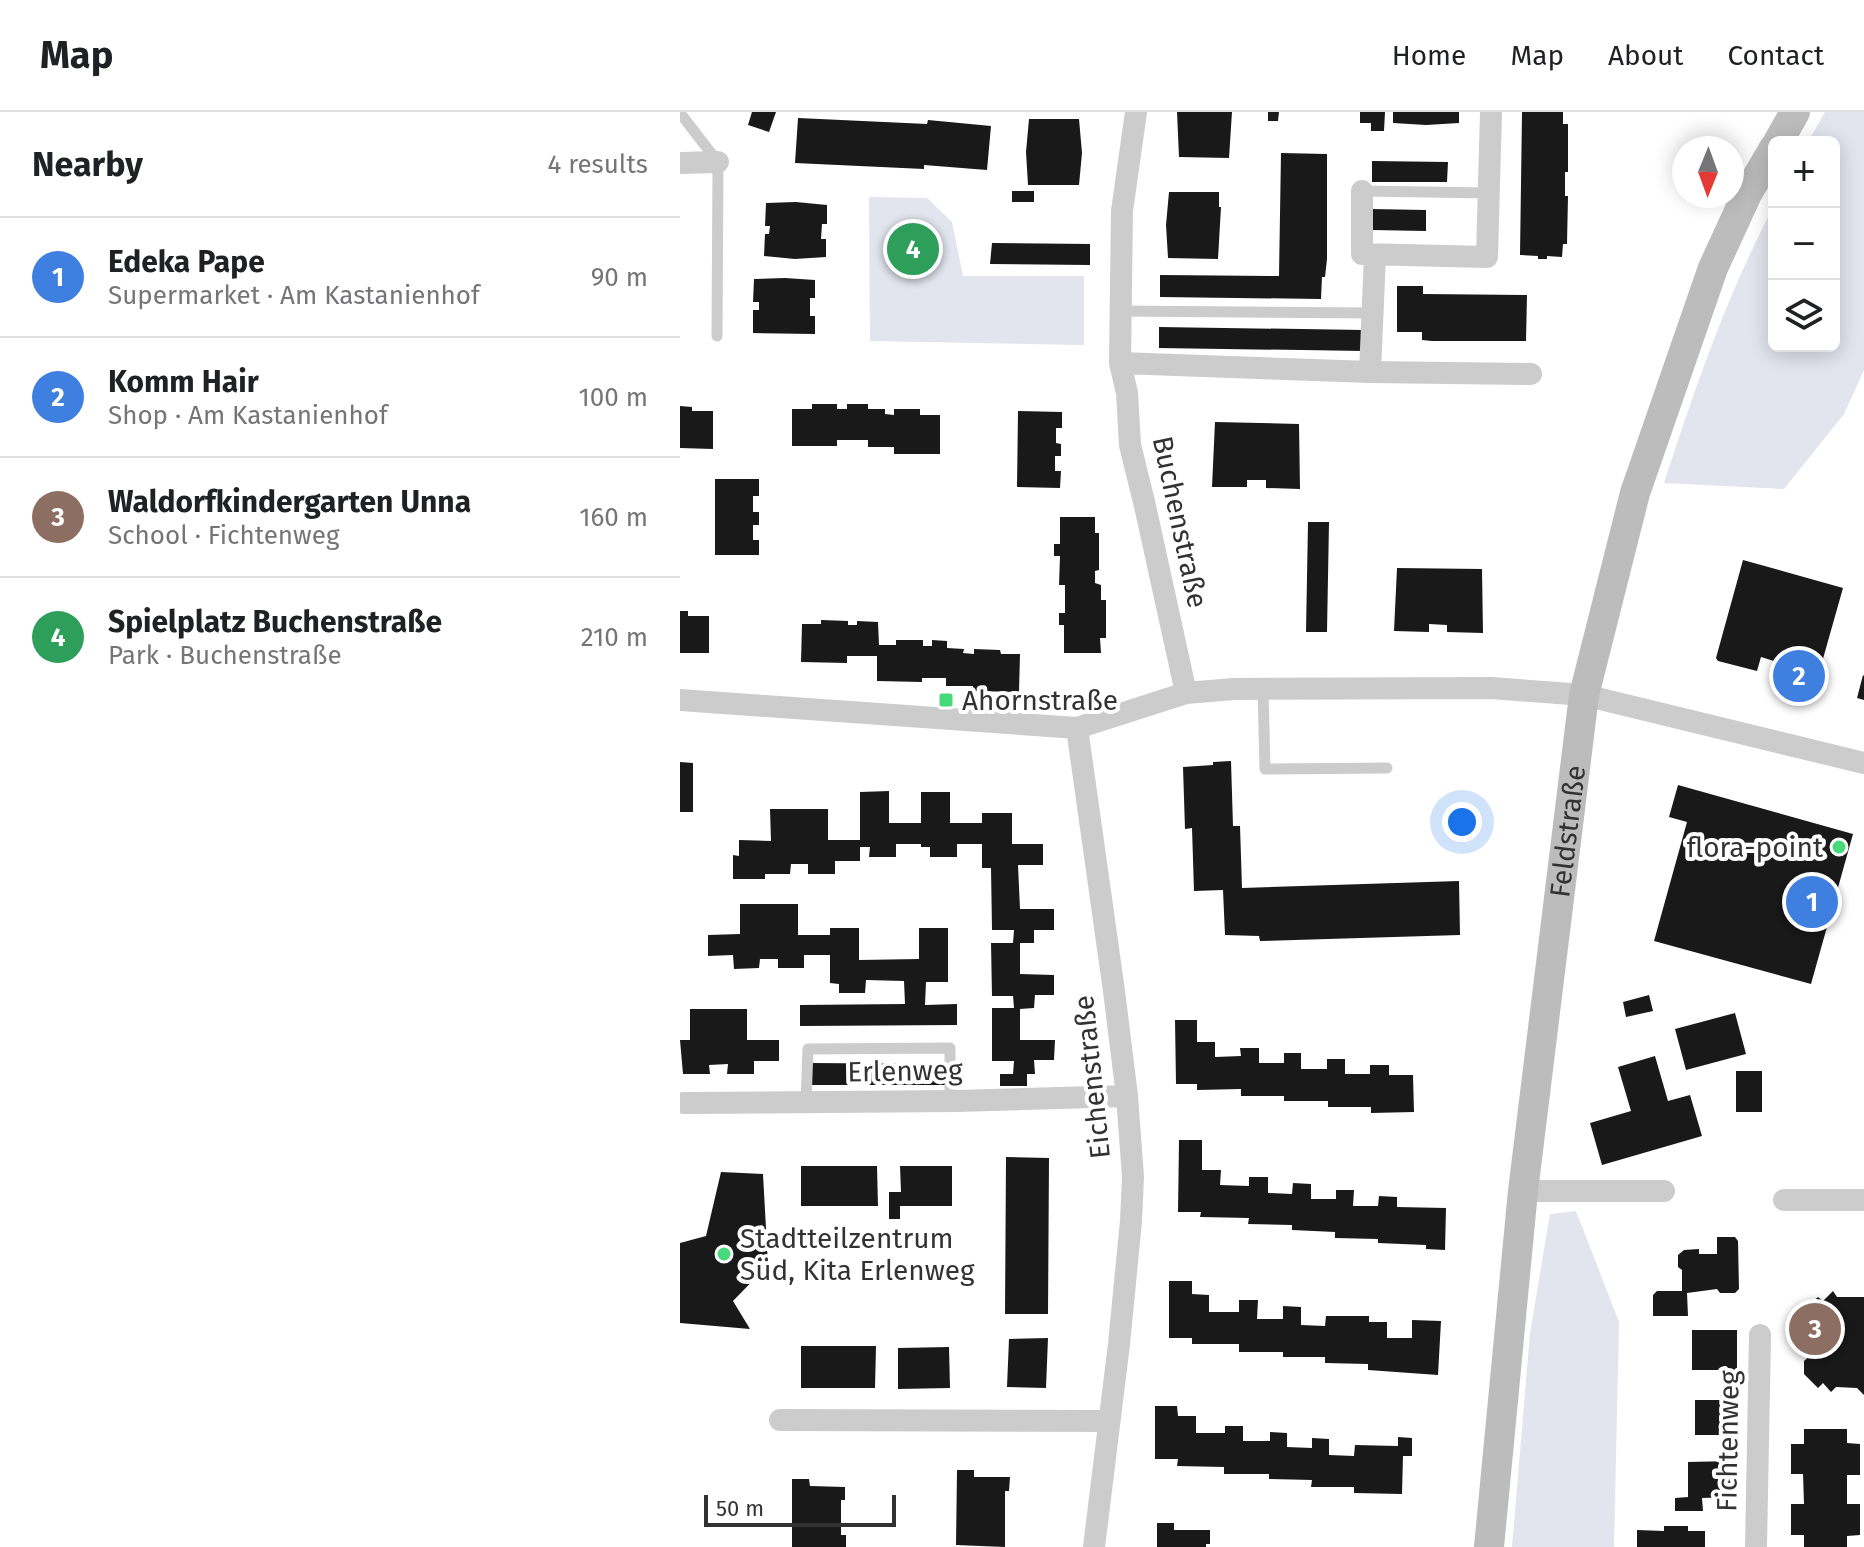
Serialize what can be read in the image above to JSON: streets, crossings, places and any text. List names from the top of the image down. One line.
{"streets":{"main road":["Feldstraße"],"street":["Buchenstraße","Erlenweg","Eichenstraße","Fichtenweg"]},"crossings":[["Erlenweg","Eichenstraße"]],"places":{"transit":["Ahornstraße"],"other":["flora-point","Stadtteilzentrum Süd, Kita Erlenweg"]},"scale_bar":"50 m","north":"bottom","page":{"header":"Map","nav":["Home","Map","About","Contact"],"heading":["Nearby","4 results"],"map_buttons":["+","−"],"list":[{"mark":"1","name":"Edeka Pape","note":"Supermarket · Am Kastanienhof","value":"90 m"},{"mark":"2","name":"Komm Hair","note":"Shop · Am Kastanienhof","value":"100 m"},{"mark":"3","name":"Waldorfkindergarten Unna","note":"School · Fichtenweg","value":"160 m"},{"mark":"4","name":"Spielplatz Buchenstraße","note":"Park · Buchenstraße","value":"210 m"}],"pins":["4","2","1","3"],"scale":"50 m"}}
